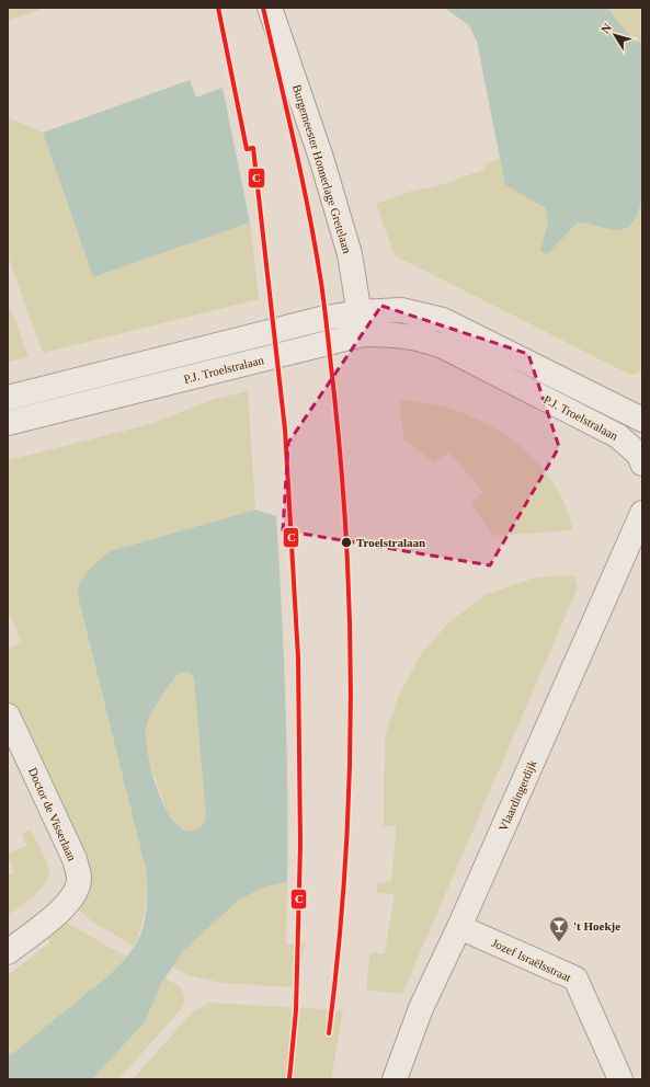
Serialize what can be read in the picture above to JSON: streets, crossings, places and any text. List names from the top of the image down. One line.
{"streets":{"street":["Burgemeester Honnerlage Gretelaan","P.J. Troelstralaan","Vlaardingerdijk","Doctor de Visserlaan","Jozef Israëlsstraat"]},"crossings":[["Burgemeester Honnerlage Gretelaan","P.J. Troelstralaan"],["Vlaardingerdijk","Jozef Israëlsstraat"]],"places":{"other":["Troelstralaan"],"bar":["'t Hoekje"]},"lines":["transit line C"],"north":"top left"}
